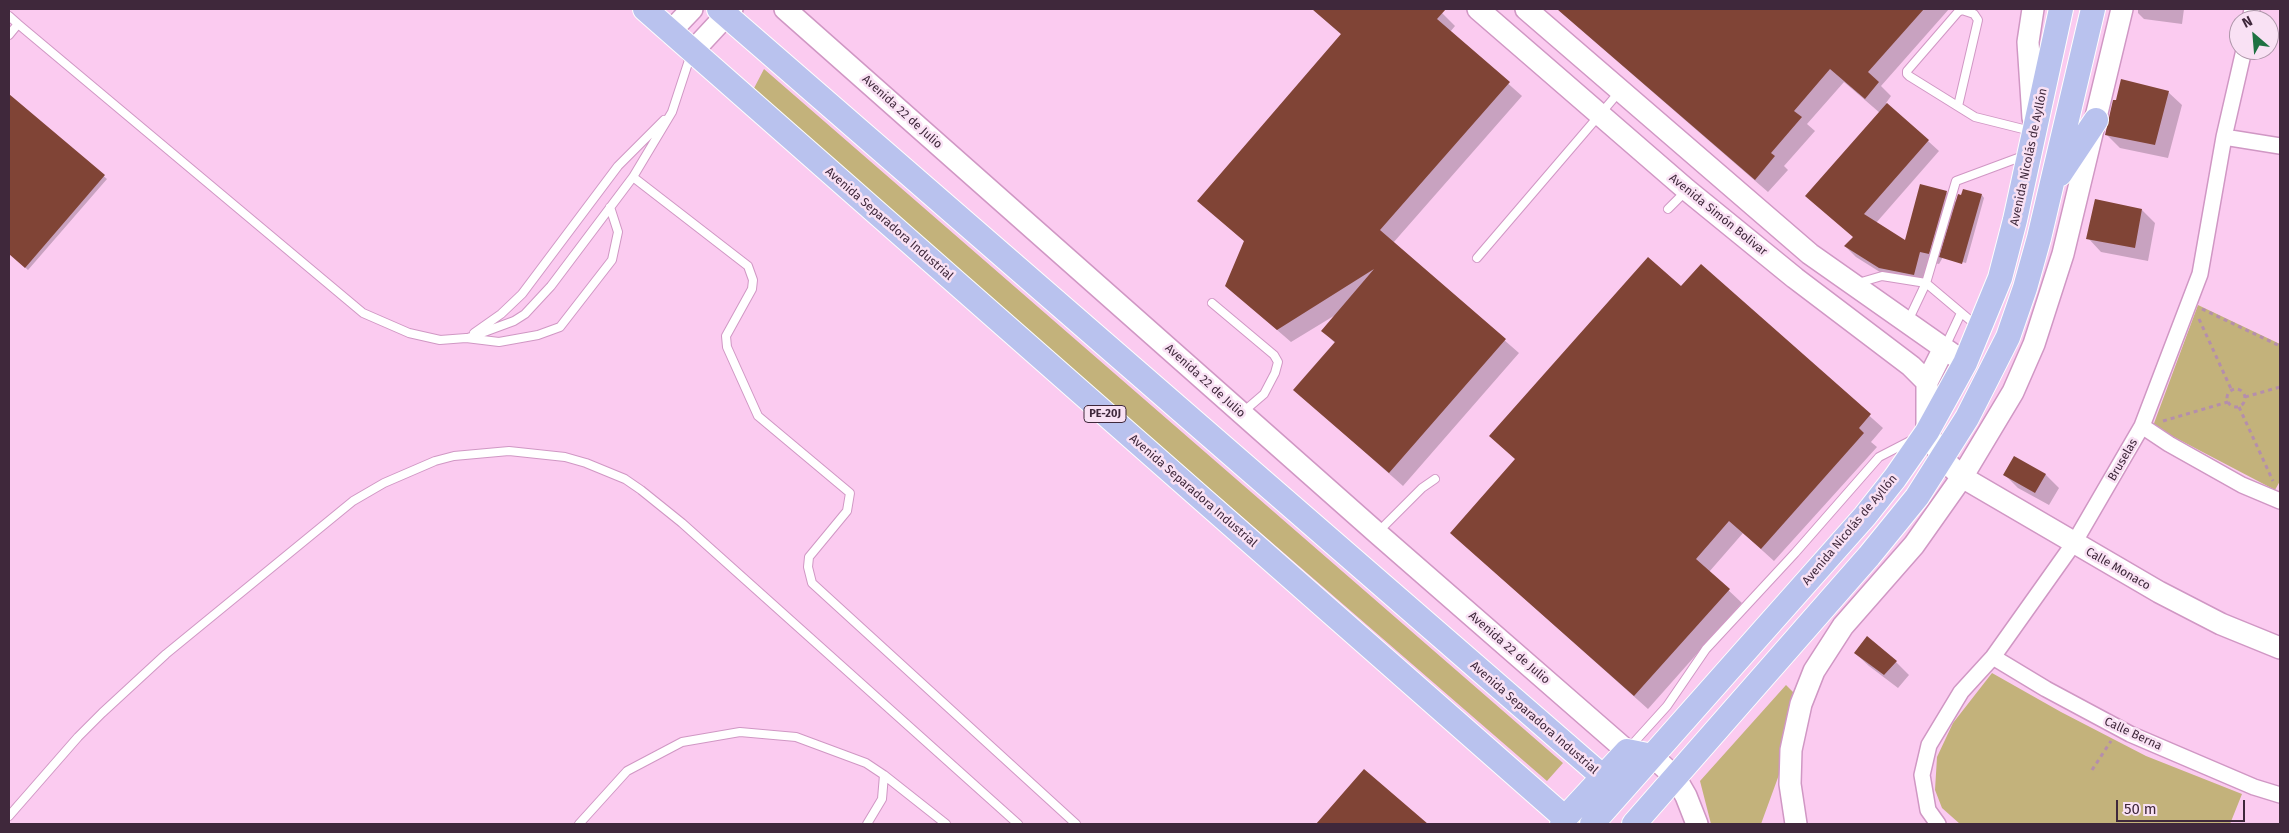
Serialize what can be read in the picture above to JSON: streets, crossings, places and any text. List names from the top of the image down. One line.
{"streets":{"main road":["Avenida Nicolás de Ayllón","Avenida Separadora Industrial","PE-20J"],"street":["Avenida 22 de Julio","Avenida Simón Bolivar","Bruselas","Calle Monaco","Calle Berna"]},"crossings":[["Avenida 22 de Julio","Avenida Separadora Industrial"],["Avenida Nicolás de Ayllón","Calle Monaco"],["Bruselas","Calle Monaco"],["Bruselas","Calle Berna"]],"scale_bar":"50 m","north":"top left"}
